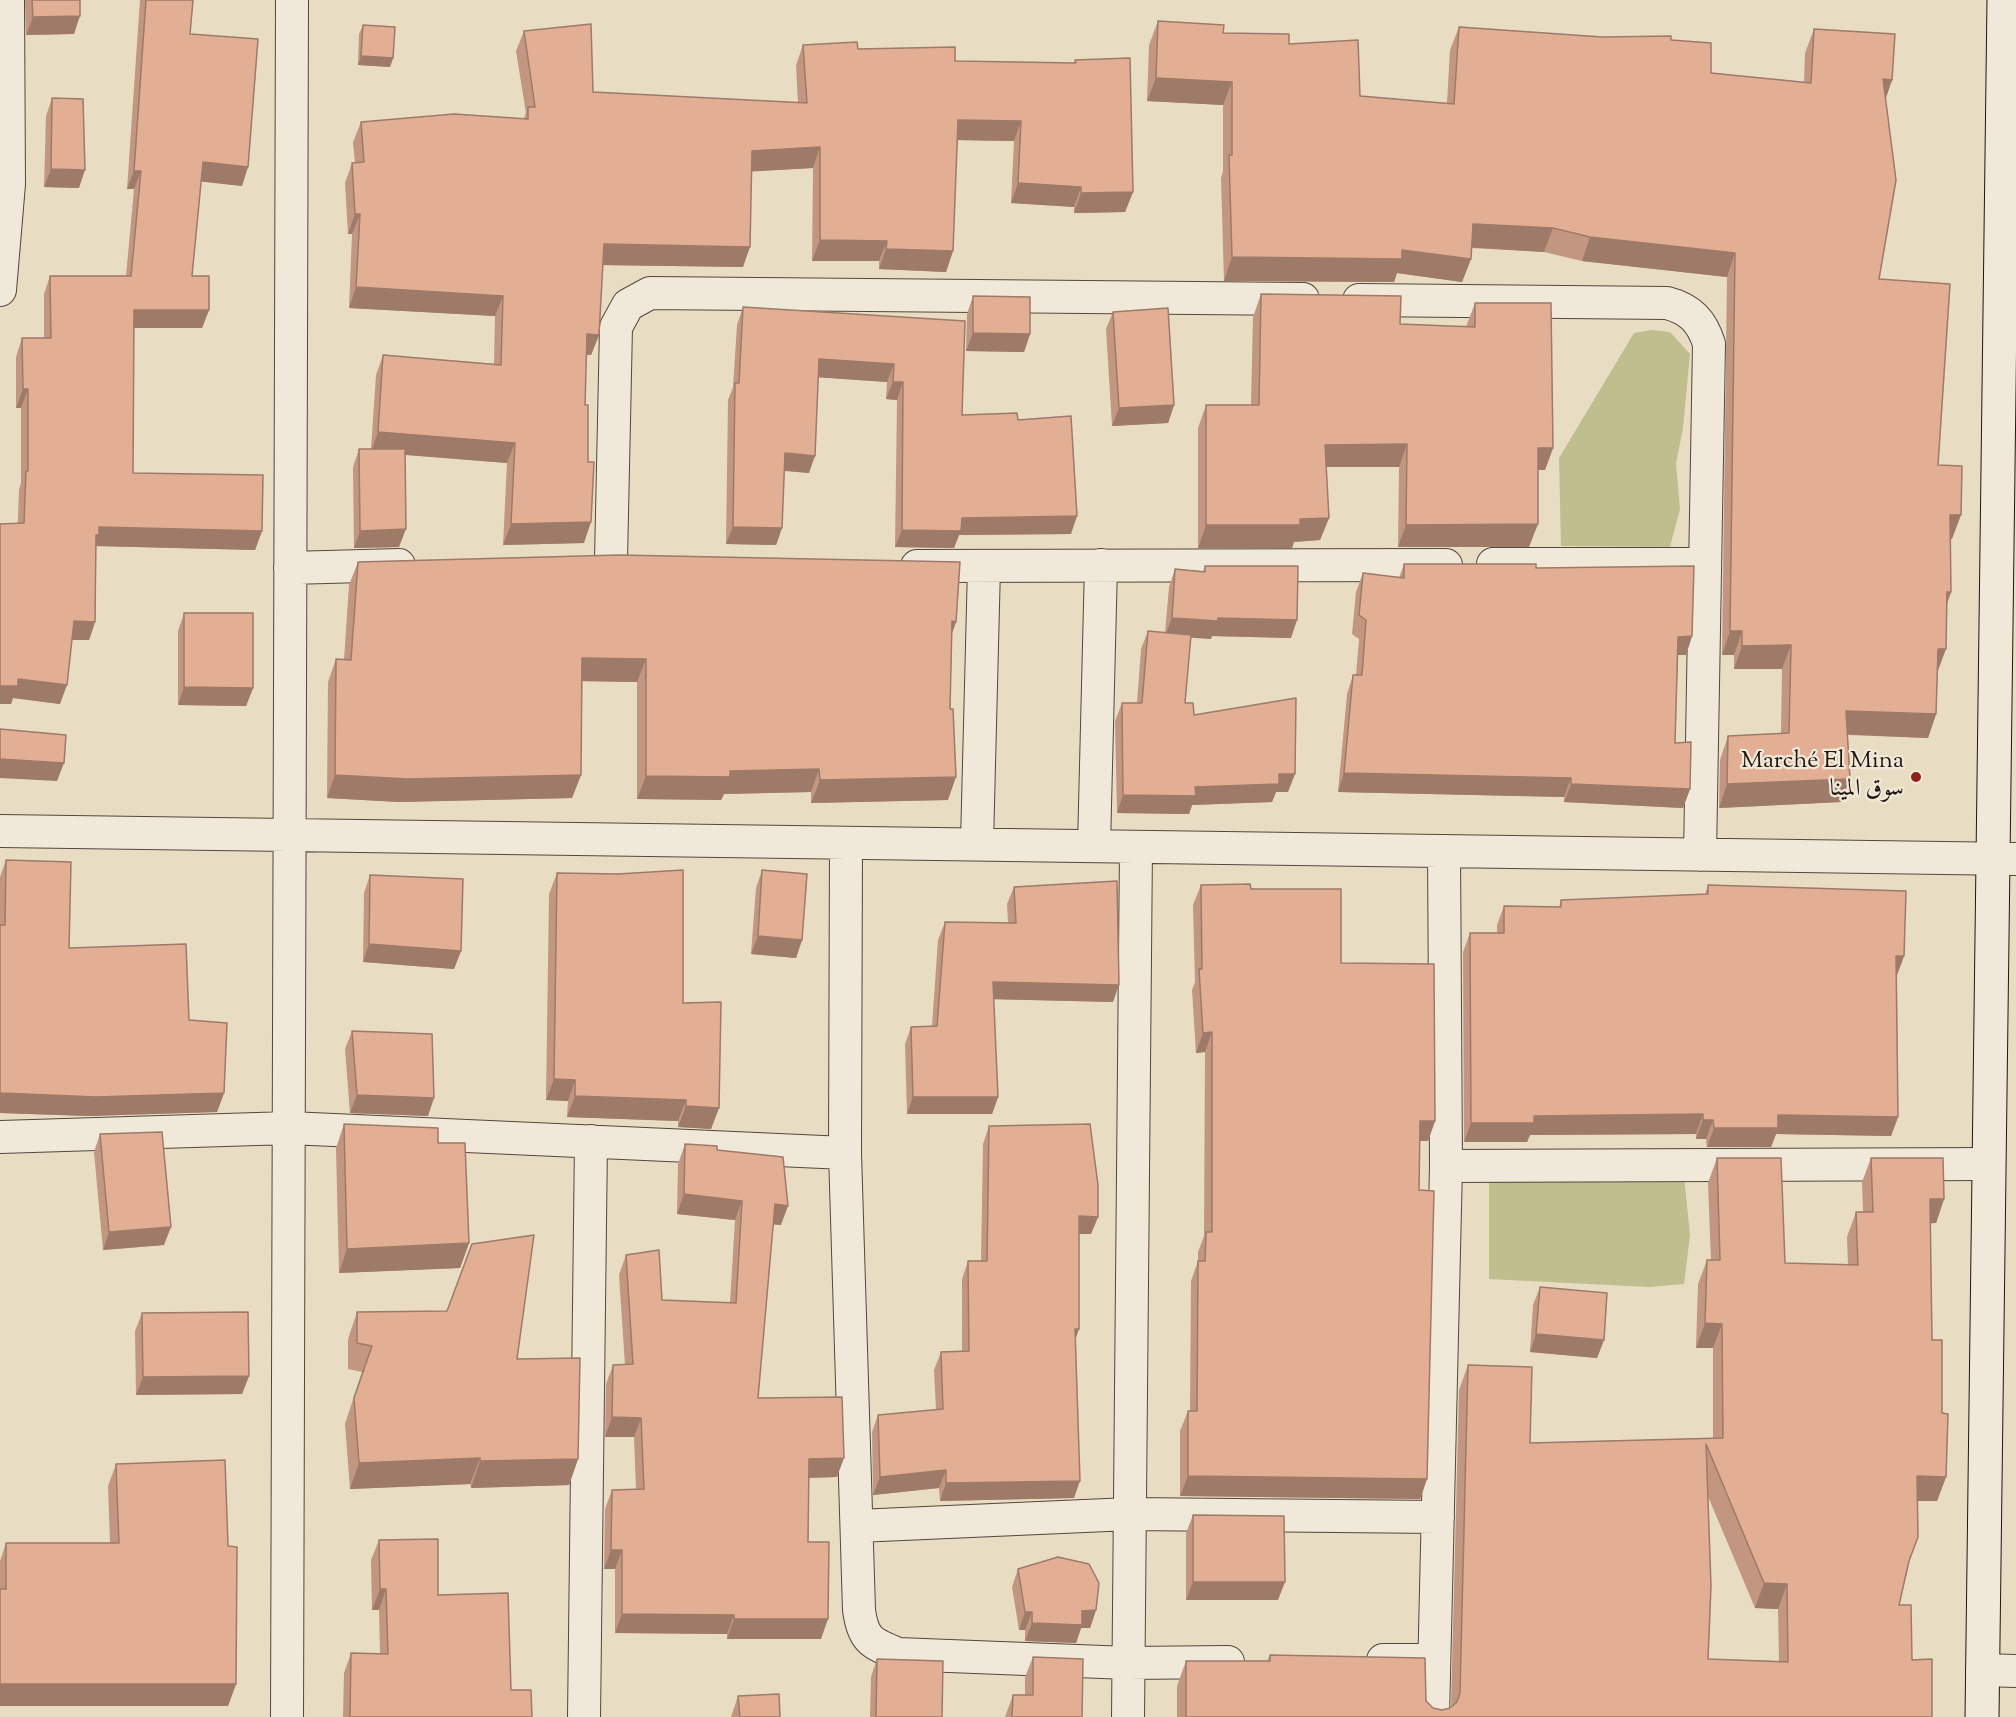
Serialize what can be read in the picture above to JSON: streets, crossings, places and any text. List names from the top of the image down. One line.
{"places":["Marché El Mina سوق المينا"]}
